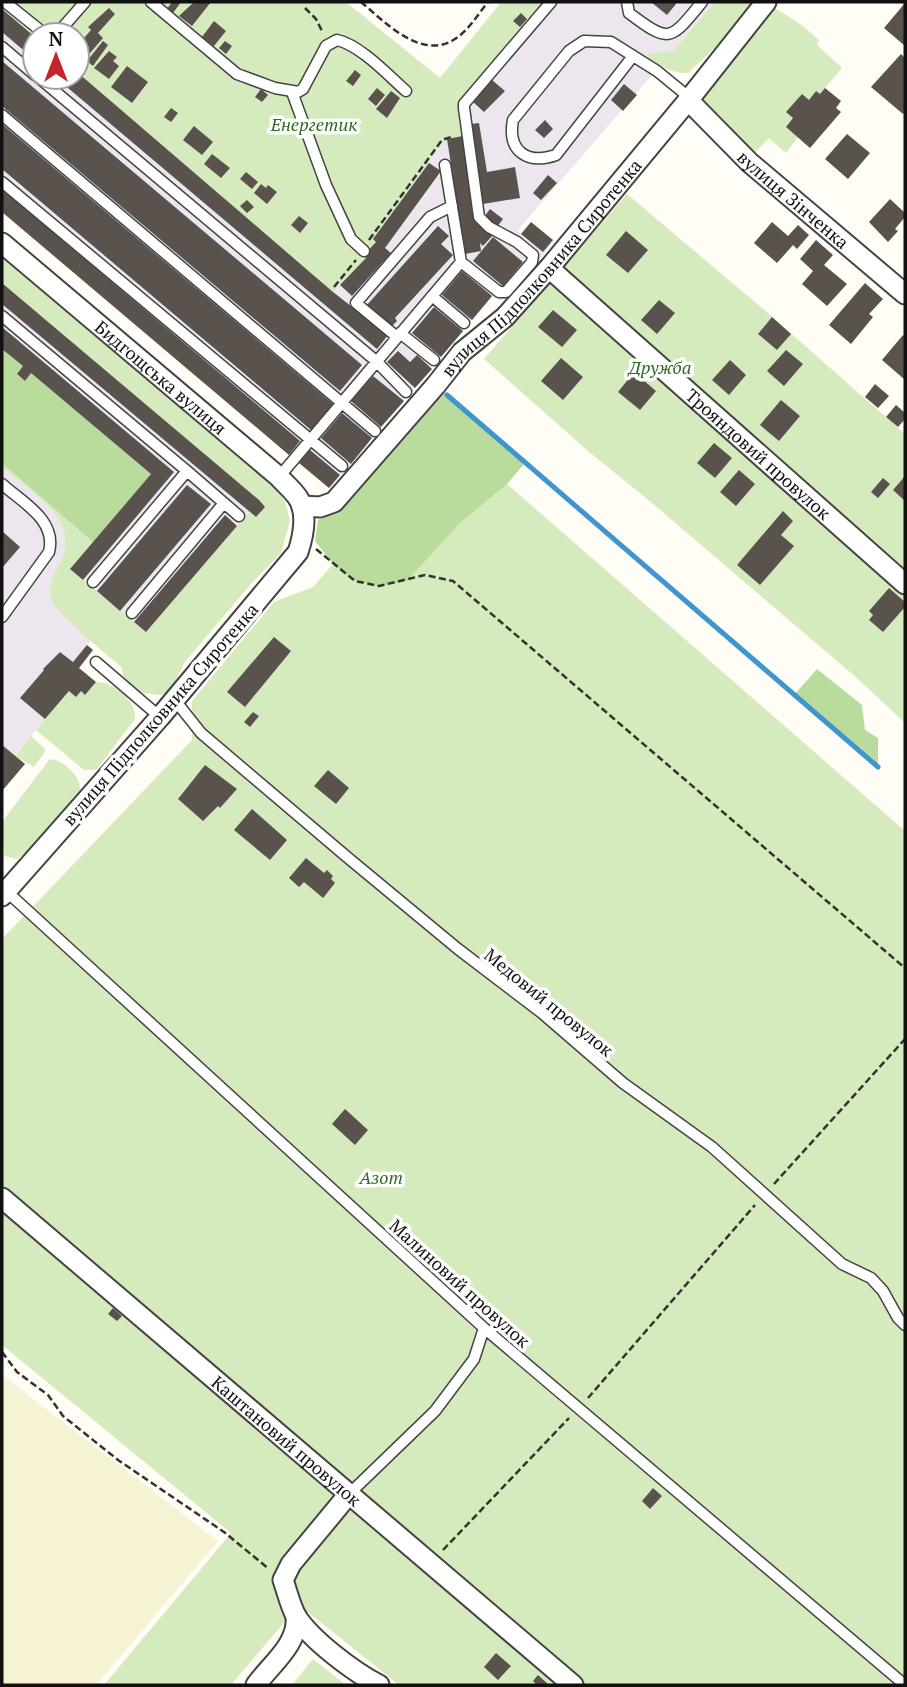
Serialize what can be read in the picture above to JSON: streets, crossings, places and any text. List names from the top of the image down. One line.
{"streets":{"street":["вулиця Зінченка","вулиця Підполковника Сиротенка","Бидгощська вулиця","Трояндовий провулок","Каштановий провулок"],"lane":["Медовий провулок","Малиновий провулок"]},"crossings":[["вулиця Зінченка","вулиця Підполковника Сиротенка"],["вулиця Підполковника Сиротенка","Бидгощська вулиця"],["вулиця Підполковника Сиротенка","Трояндовий провулок"],["вулиця Підполковника Сиротенка","Медовий провулок"],["вулиця Підполковника Сиротенка","Малиновий провулок"]],"parks":["Енергетик","Дружба","Азот"],"north":"top"}
